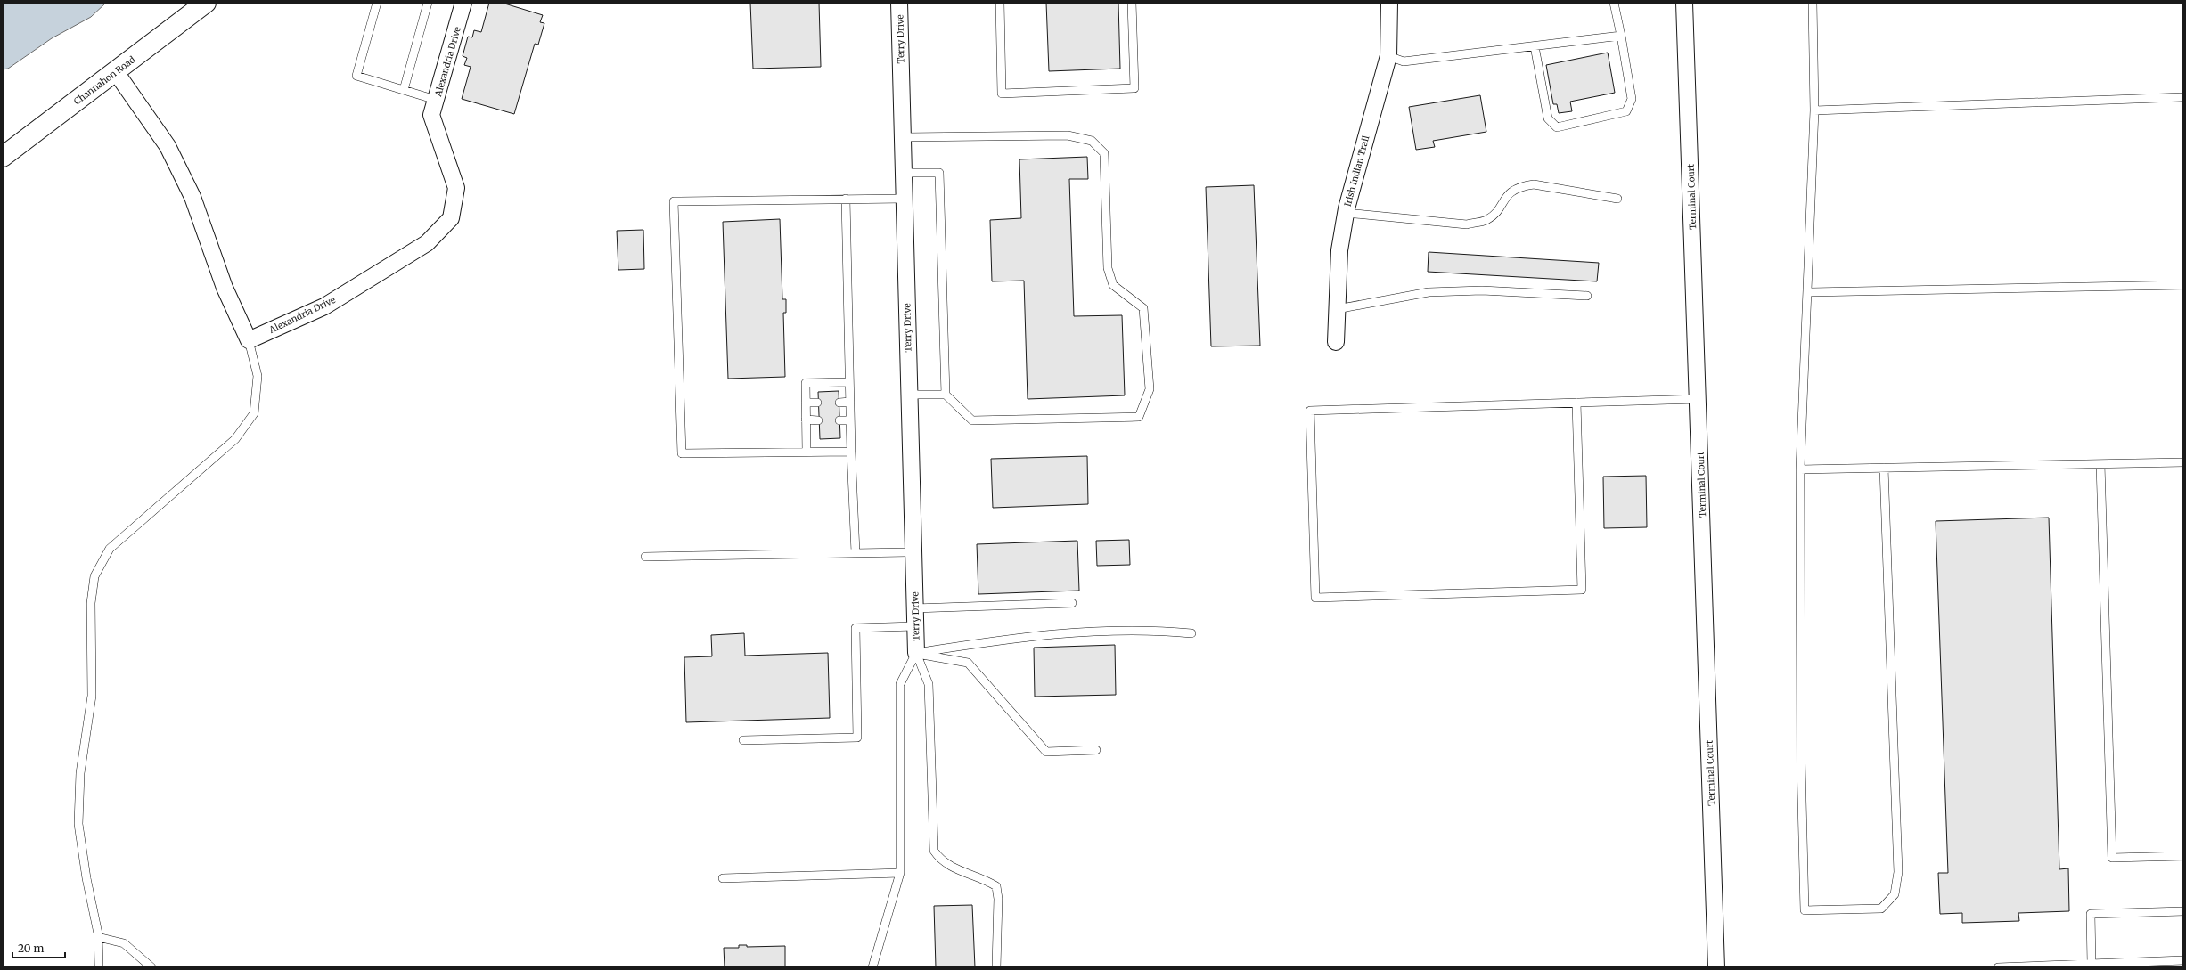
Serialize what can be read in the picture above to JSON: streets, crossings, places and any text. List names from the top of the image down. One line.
{"streets":{"main road":["Channahon Road"],"street":["Terry Drive","Alexandria Drive","Irish Indian Trail","Terminal Court"]},"scale_bar":"20 m"}
